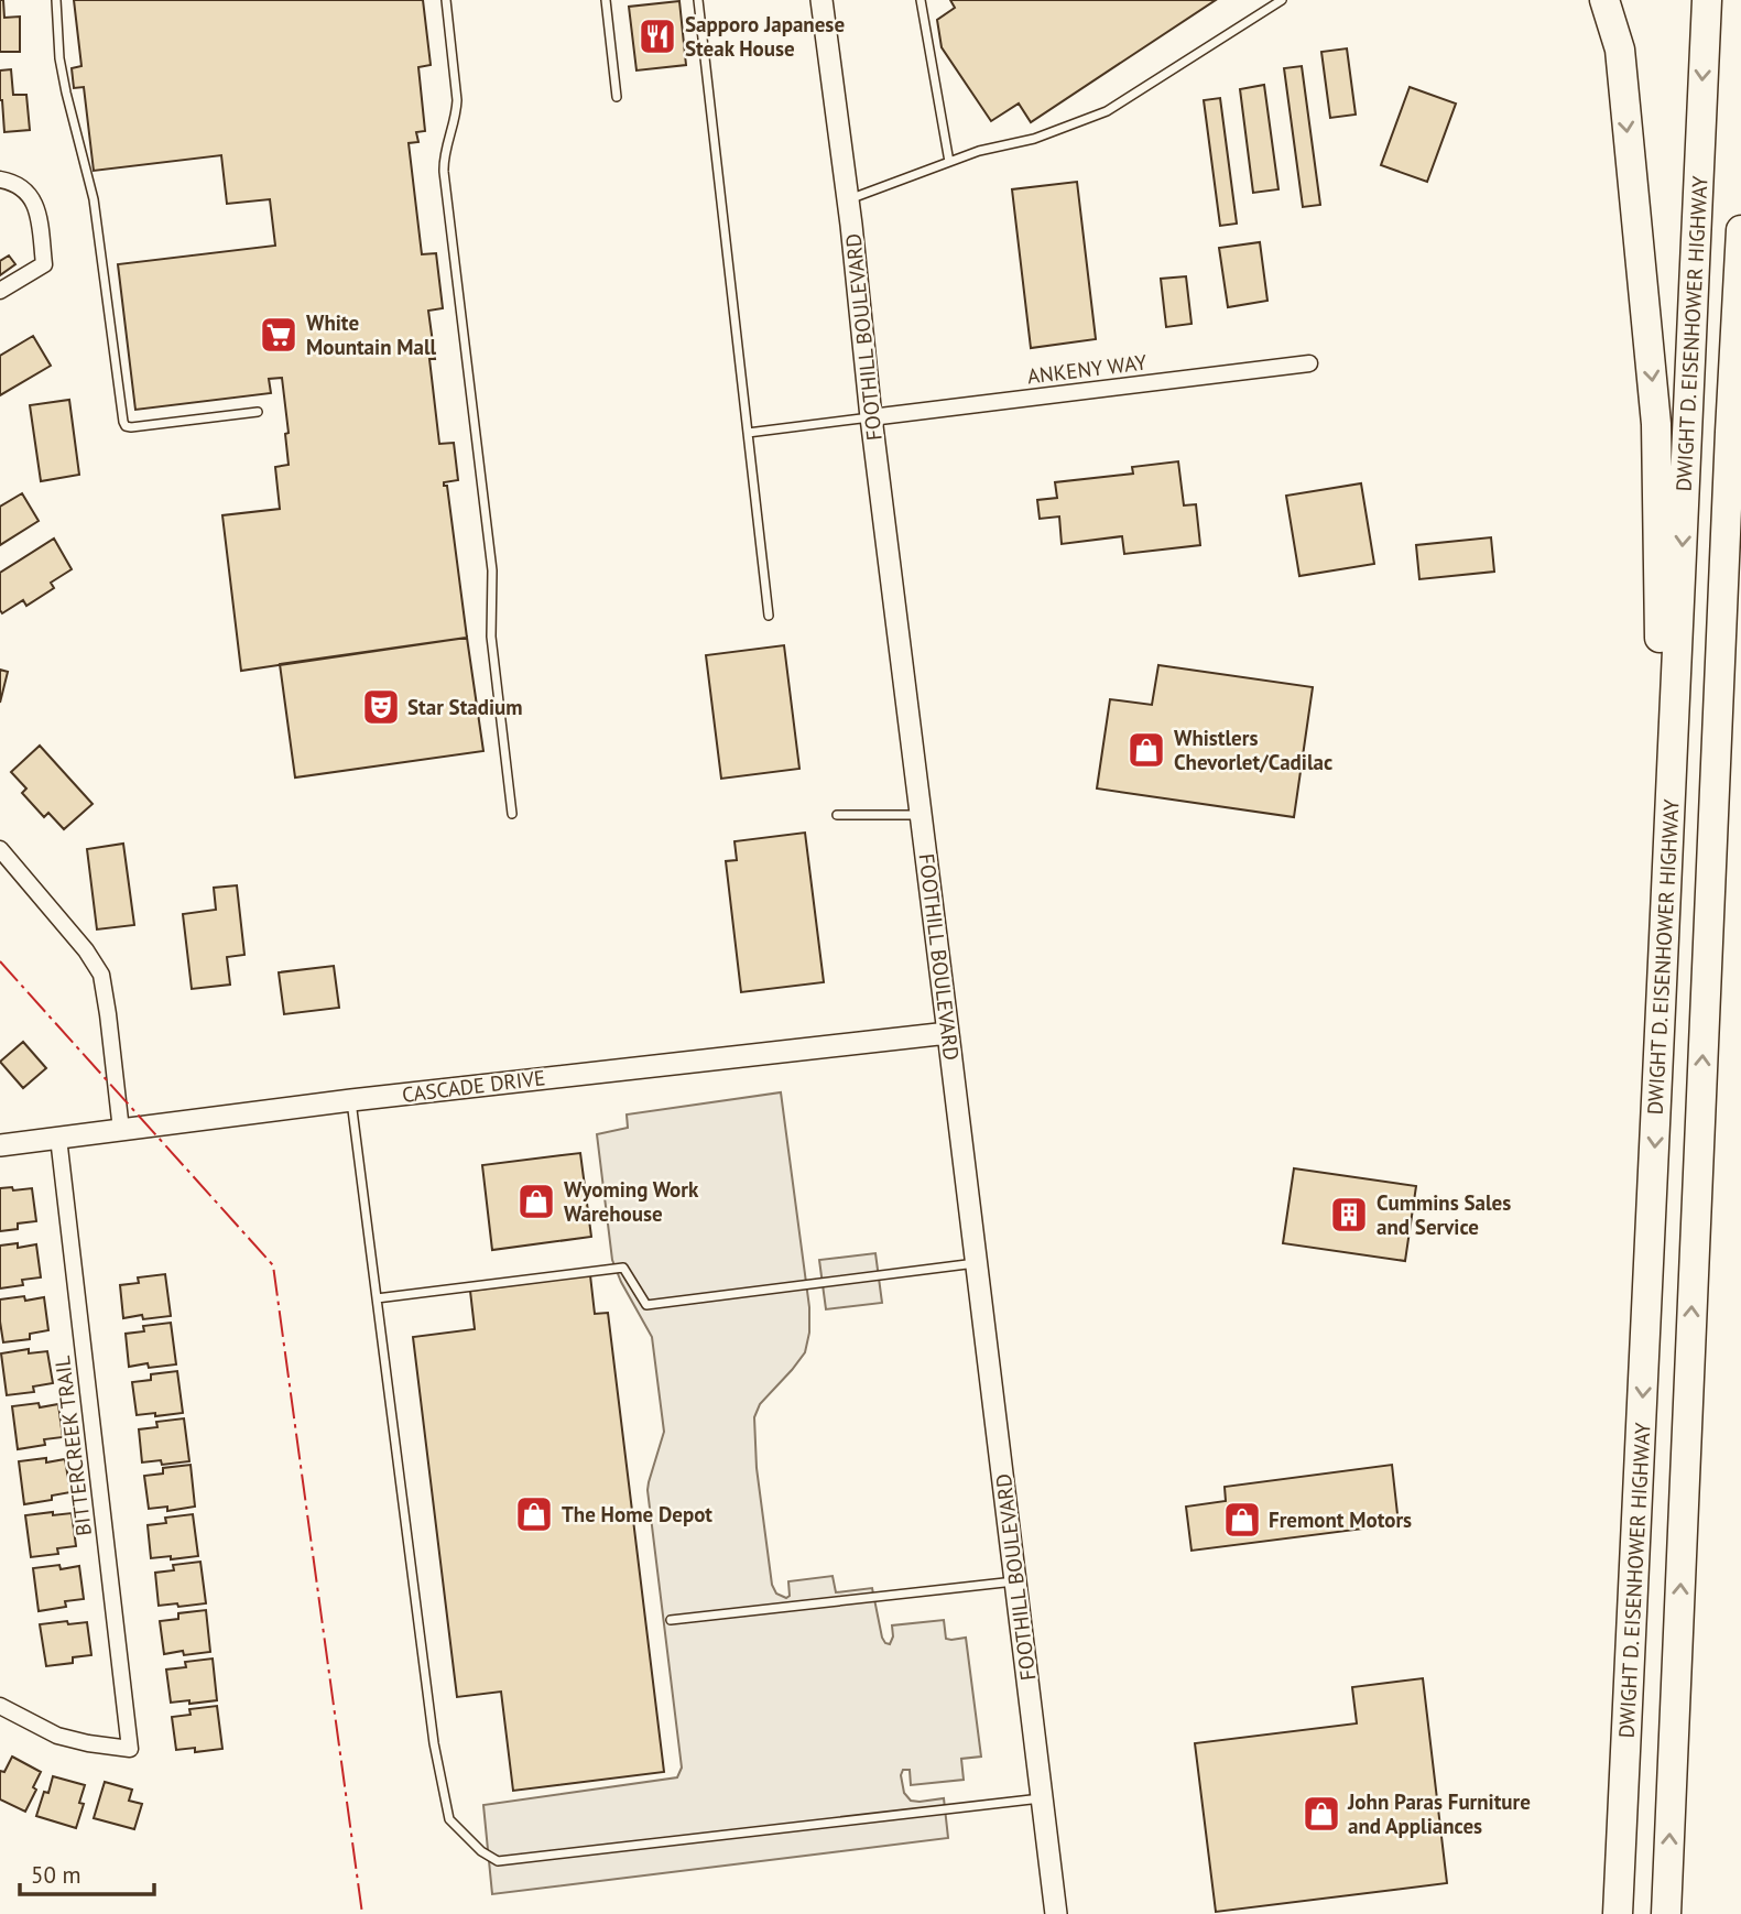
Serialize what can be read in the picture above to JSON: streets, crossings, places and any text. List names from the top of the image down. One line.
{"streets":{"highway":["DWIGHT D. EISENHOWER HIGHWAY"],"street":["FOOTHILL BOULEVARD","ANKENY WAY","CASCADE DRIVE","BITTERCREEK TRAIL"]},"crossings":[["FOOTHILL BOULEVARD","ANKENY WAY"],["FOOTHILL BOULEVARD","CASCADE DRIVE"],["CASCADE DRIVE","BITTERCREEK TRAIL"]],"places":{"restaurant":["Sapporo Japanese Steak House"],"supermarket":["White Mountain Mall"],"theatre":["Star Stadium"],"shop":["Whistlers Chevorlet/Cadilac","Wyoming Work Warehouse","The Home Depot","Fremont Motors","John Paras Furniture and Appliances"],"building":["Cummins Sales and Service"]},"scale_bar":"50 m"}
